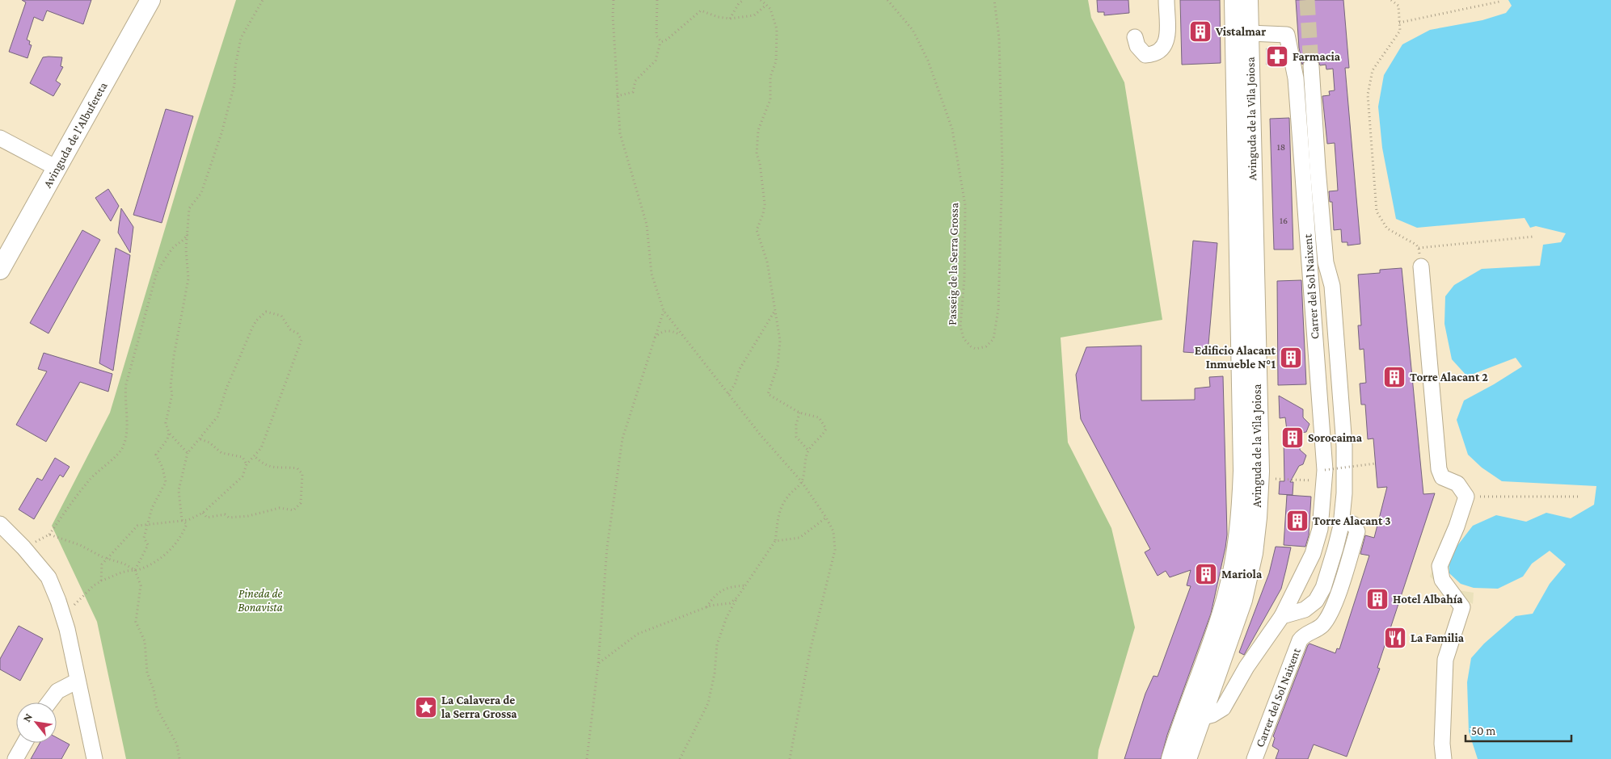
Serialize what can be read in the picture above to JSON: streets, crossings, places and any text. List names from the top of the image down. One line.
{"streets":{"main road":["Avinguda de la Vila Joiosa","Avinguda de l'Albufereta"],"street":["Carrer del Sol Naixent"],"path":["Passeig de la Serra Grossa"]},"crossings":[["Avinguda de la Vila Joiosa","Carrer del Sol Naixent"]],"parks":["Pineda de Bonavista"],"places":{"building":["Vistalmar","Edificio Alacant Inmueble N°1","Torre Alacant 2","Sorocaima","Torre Alacant 3","Mariola","Hotel Albahía"],"pharmacy":["Farmacia"],"restaurant":["La Familia"],"place":["La Calavera de la Serra Grossa"]},"house_numbers":["18","16"],"scale_bar":"50 m","north":"top left"}
